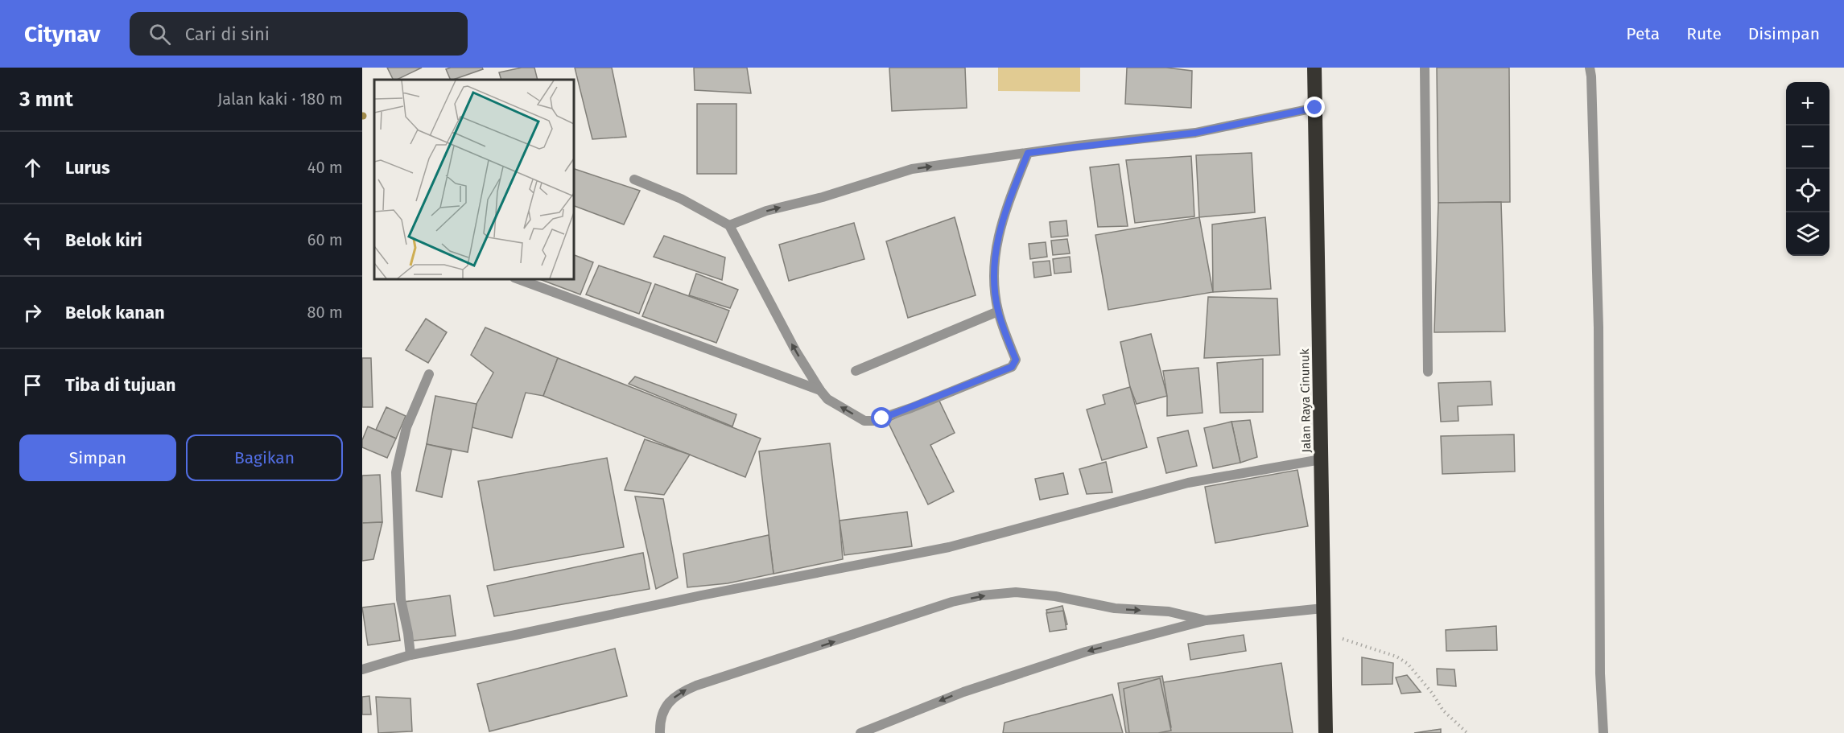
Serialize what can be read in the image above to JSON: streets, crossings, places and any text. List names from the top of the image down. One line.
{"streets":{"highway":["Jalan Raya Cinunuk"]},"page":{"header":"Citynav","search":"Cari di sini","nav":["Peta","Rute","Disimpan"],"heading":["3 mnt","Jalan kaki · 180 m"],"map_buttons":["+","−"],"list":[["Lurus","40 m"],["Belok kiri","60 m"],["Belok kanan","80 m"],"Tiba di tujuan"],"buttons":["Simpan","Bagikan"]}}
